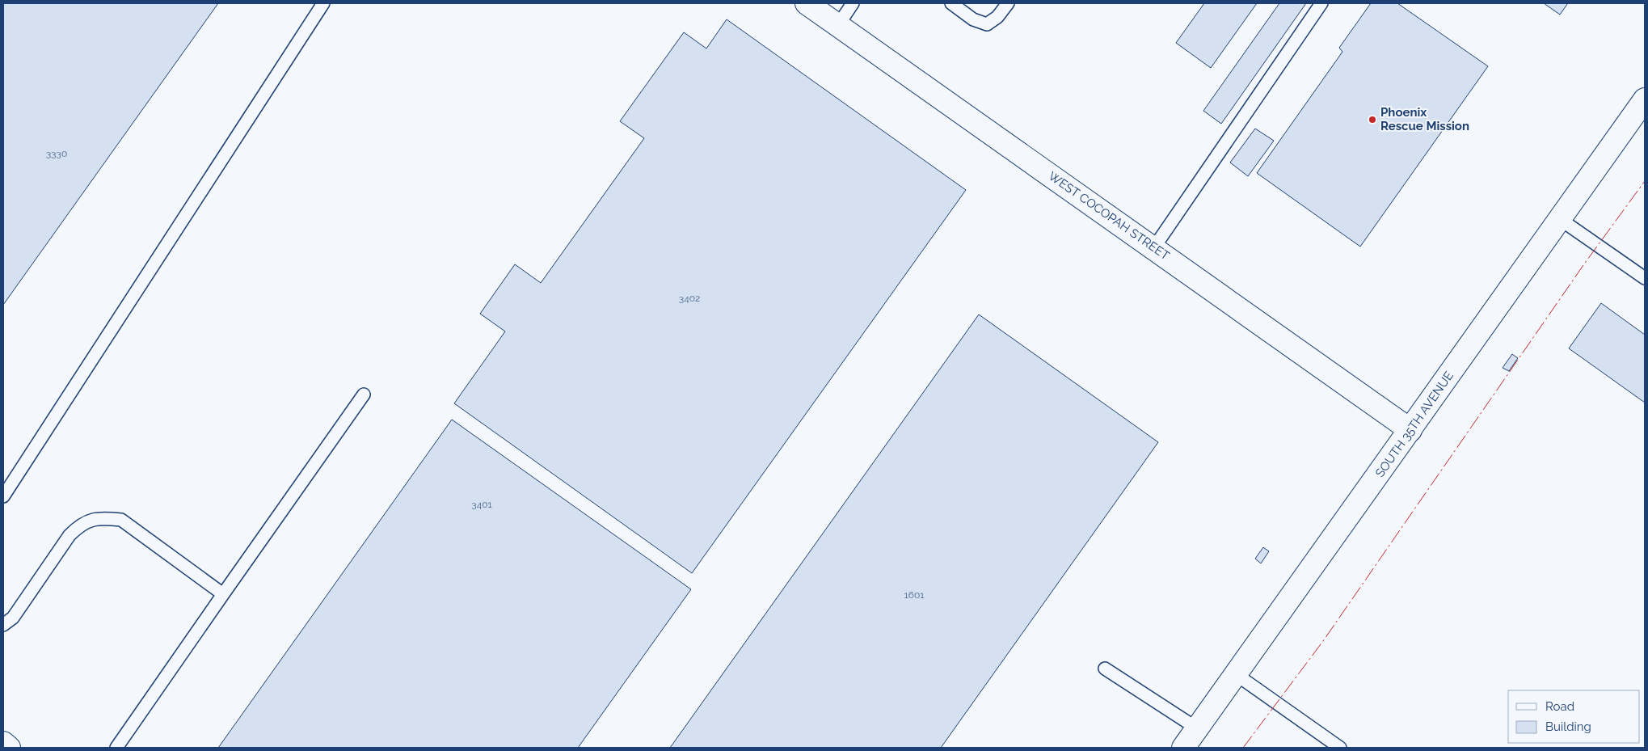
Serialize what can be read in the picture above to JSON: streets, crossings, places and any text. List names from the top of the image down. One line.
{"streets":{"main road":["WEST COCOPAH STREET","SOUTH 35TH AVENUE"]},"crossings":[["WEST COCOPAH STREET","SOUTH 35TH AVENUE"]],"places":["Phoenix Rescue Mission"],"house_numbers":["3330","3402","3401","1601"],"legend":["Road","Building"]}
